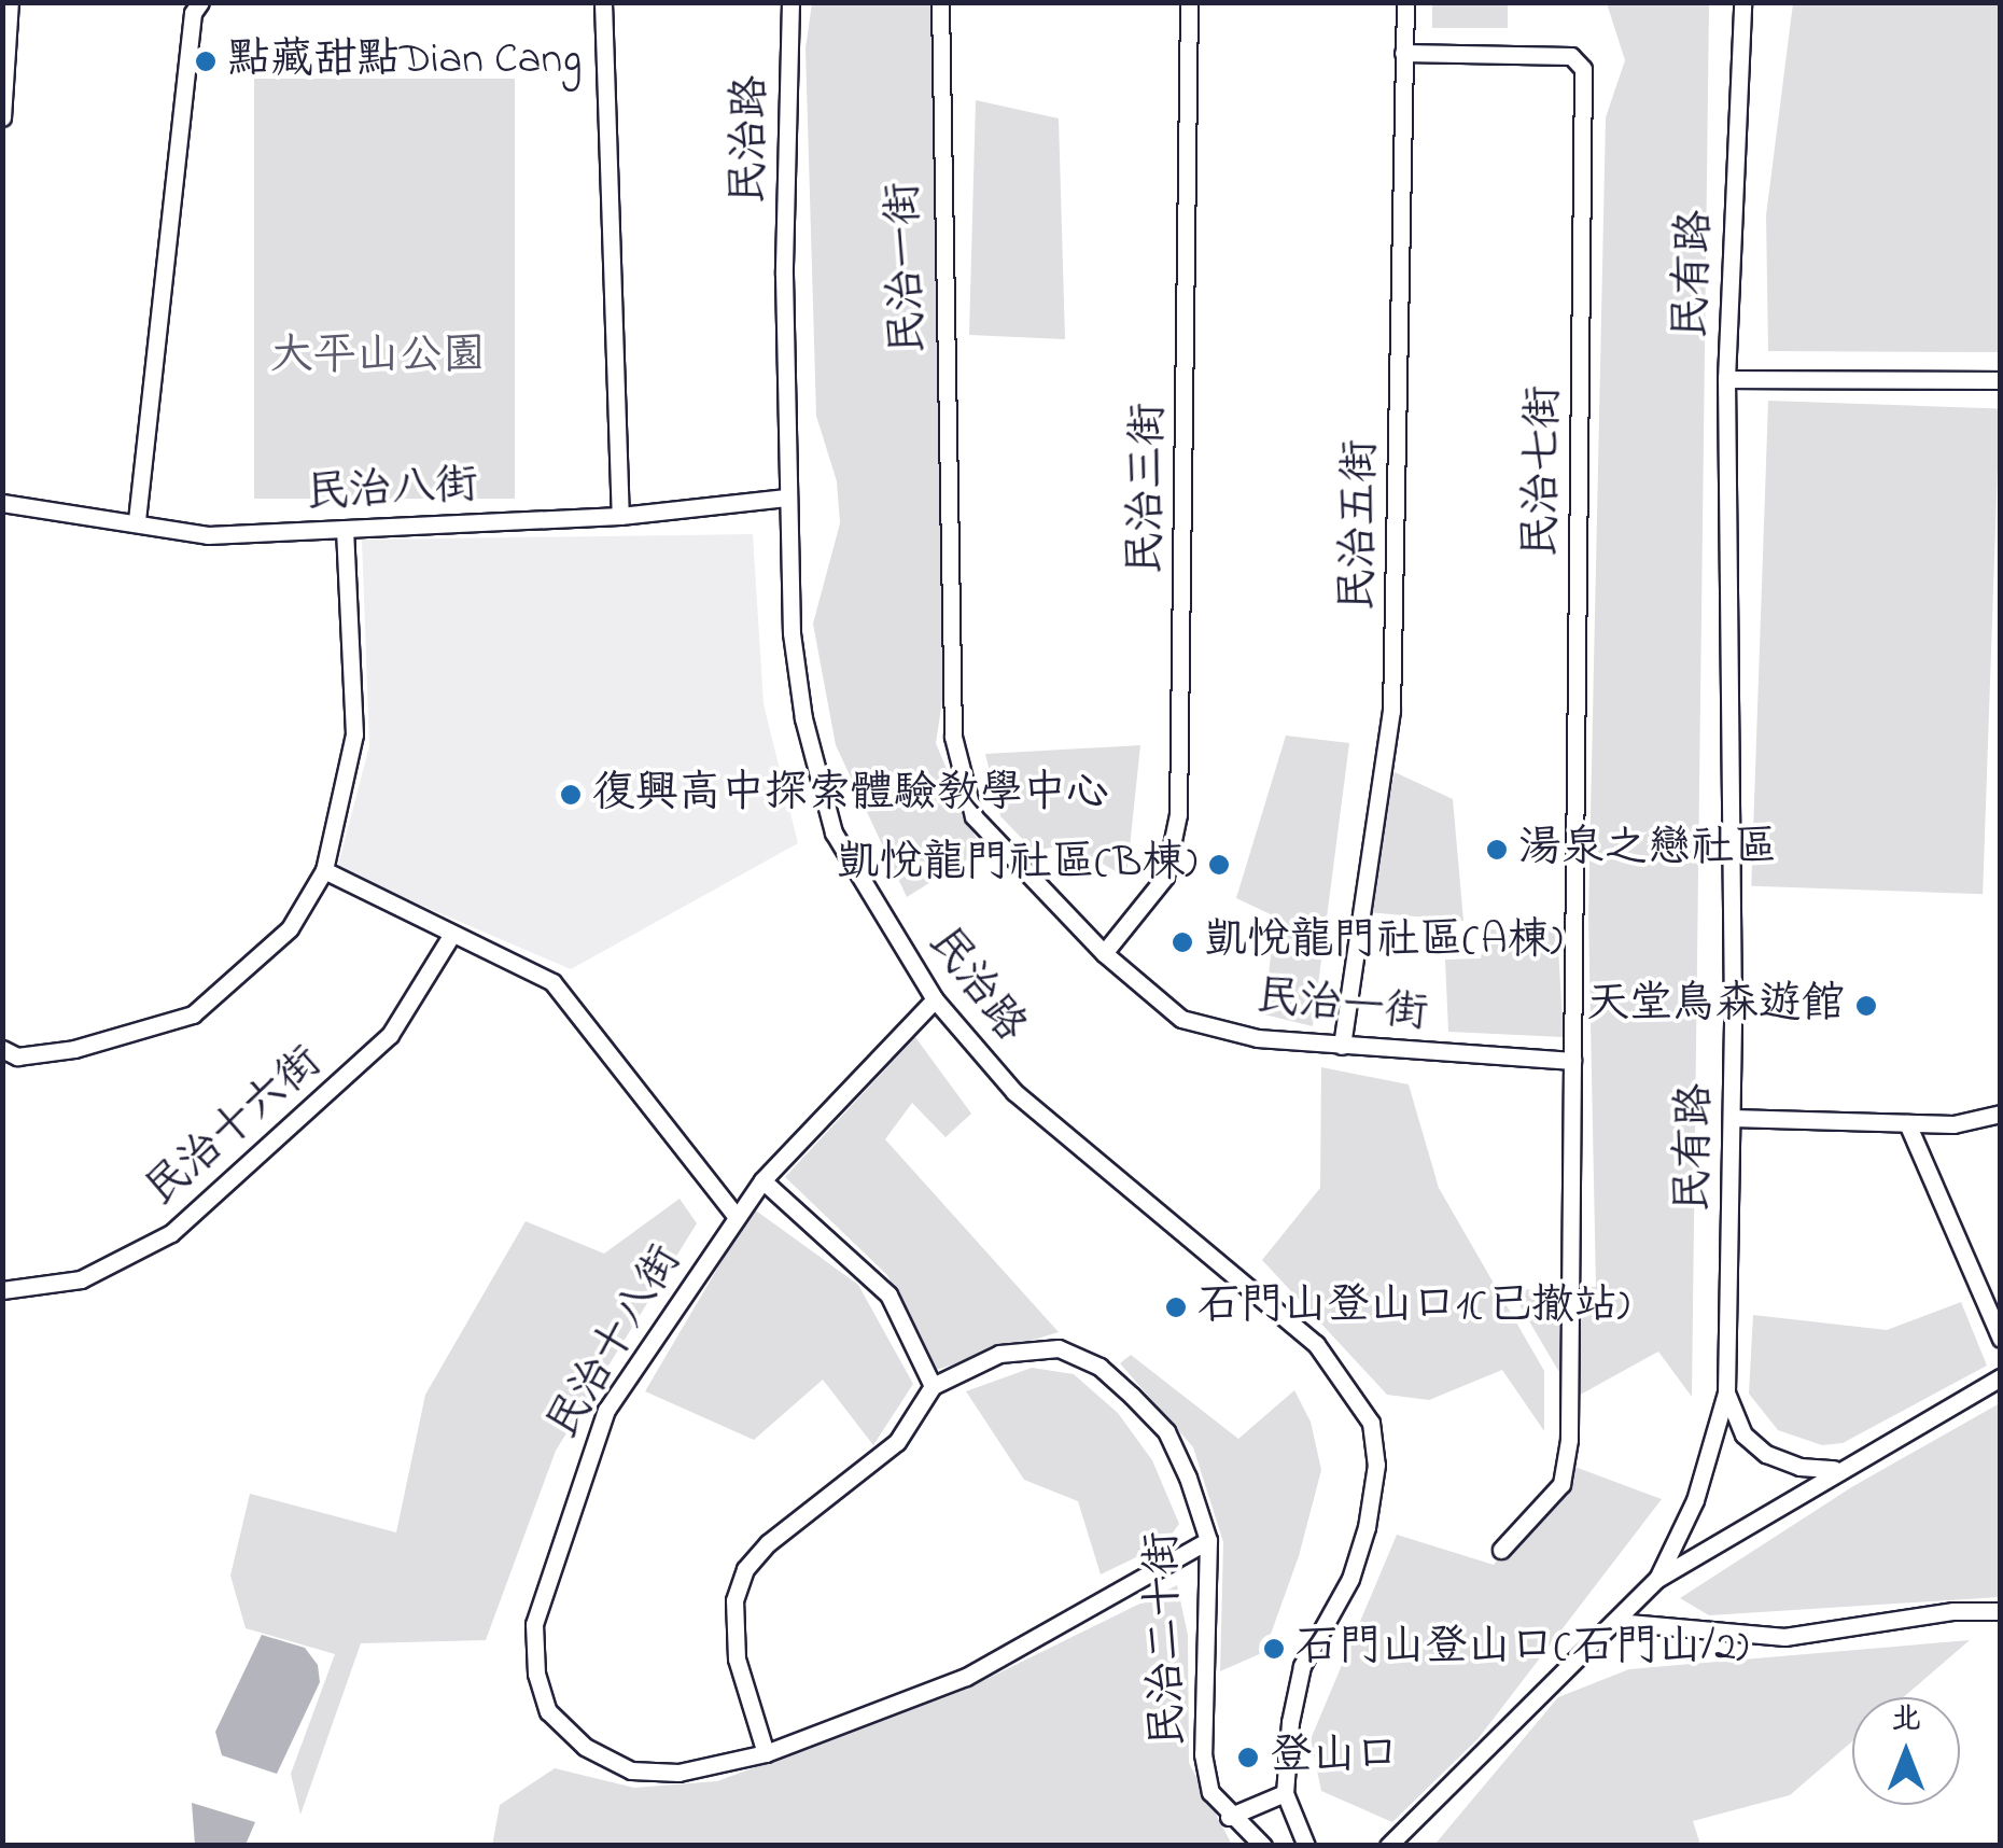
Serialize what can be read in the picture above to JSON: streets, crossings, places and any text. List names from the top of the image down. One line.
{"streets":{"street":["民治路","民治一街","民有路","民治七街","民治三街","民治八街","民治五街","民治十六街","民治十八街","民治二十街"]},"crossings":[["民治路","民治八街"],["民治路","民治十八街"],["民治一街","民治七街"],["民治一街","民治三街"],["民治一街","民治五街"],["民治七街","民治五街"],["民治十八街","民治二十街"]],"parks":["大平山公園"],"places":["點藏甜點Dian Cang","復興高中探索體驗教學中心","湯泉之戀社區","凱悅龍門社區(B棟)","凱悅龍門社區(A棟)","天堂鳥森遊館","石門山登山口1(已撤站)","石門山登山口(石門山/2)","登山口"],"north":"top"}
